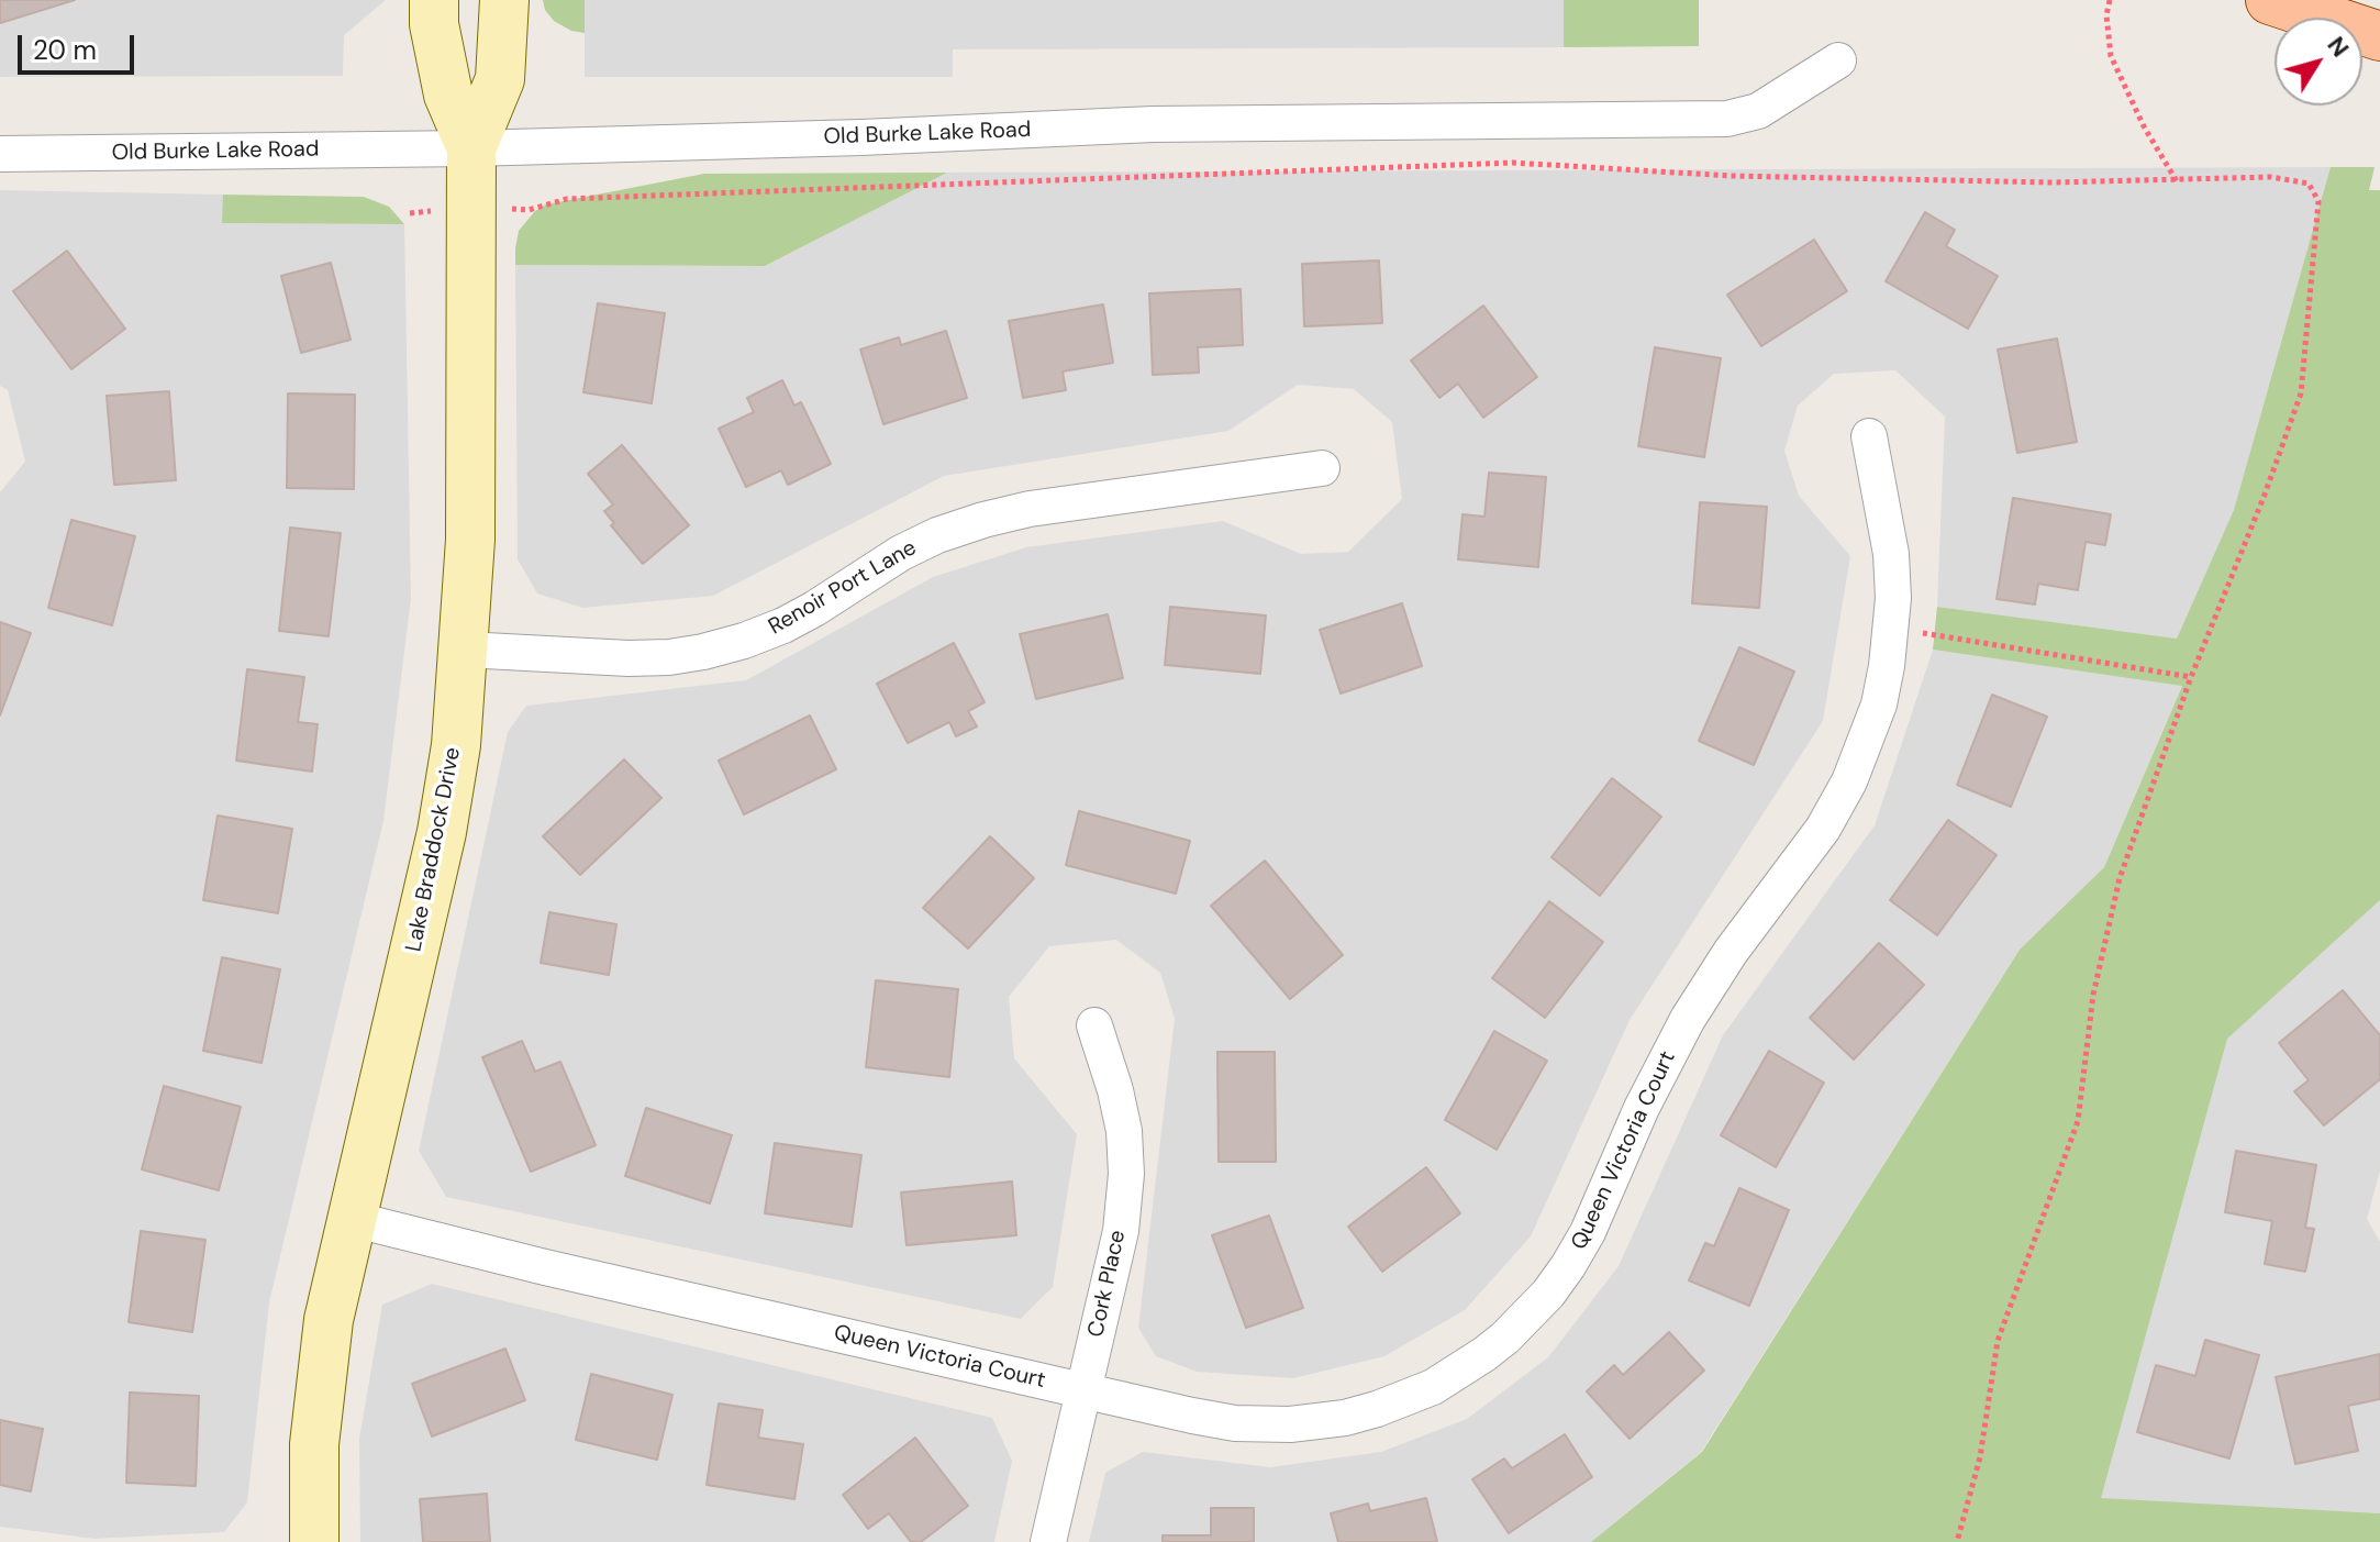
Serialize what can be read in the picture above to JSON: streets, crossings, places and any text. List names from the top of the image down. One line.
{"streets":{"street":["Old Burke Lake Road","Renoir Port Lane","Lake Braddock Drive","Queen Victoria Court","Cork Place"]},"crossings":[["Old Burke Lake Road","Lake Braddock Drive"],["Renoir Port Lane","Lake Braddock Drive"],["Lake Braddock Drive","Queen Victoria Court"],["Queen Victoria Court","Cork Place"]],"scale_bar":"20 m","north":"top right"}
